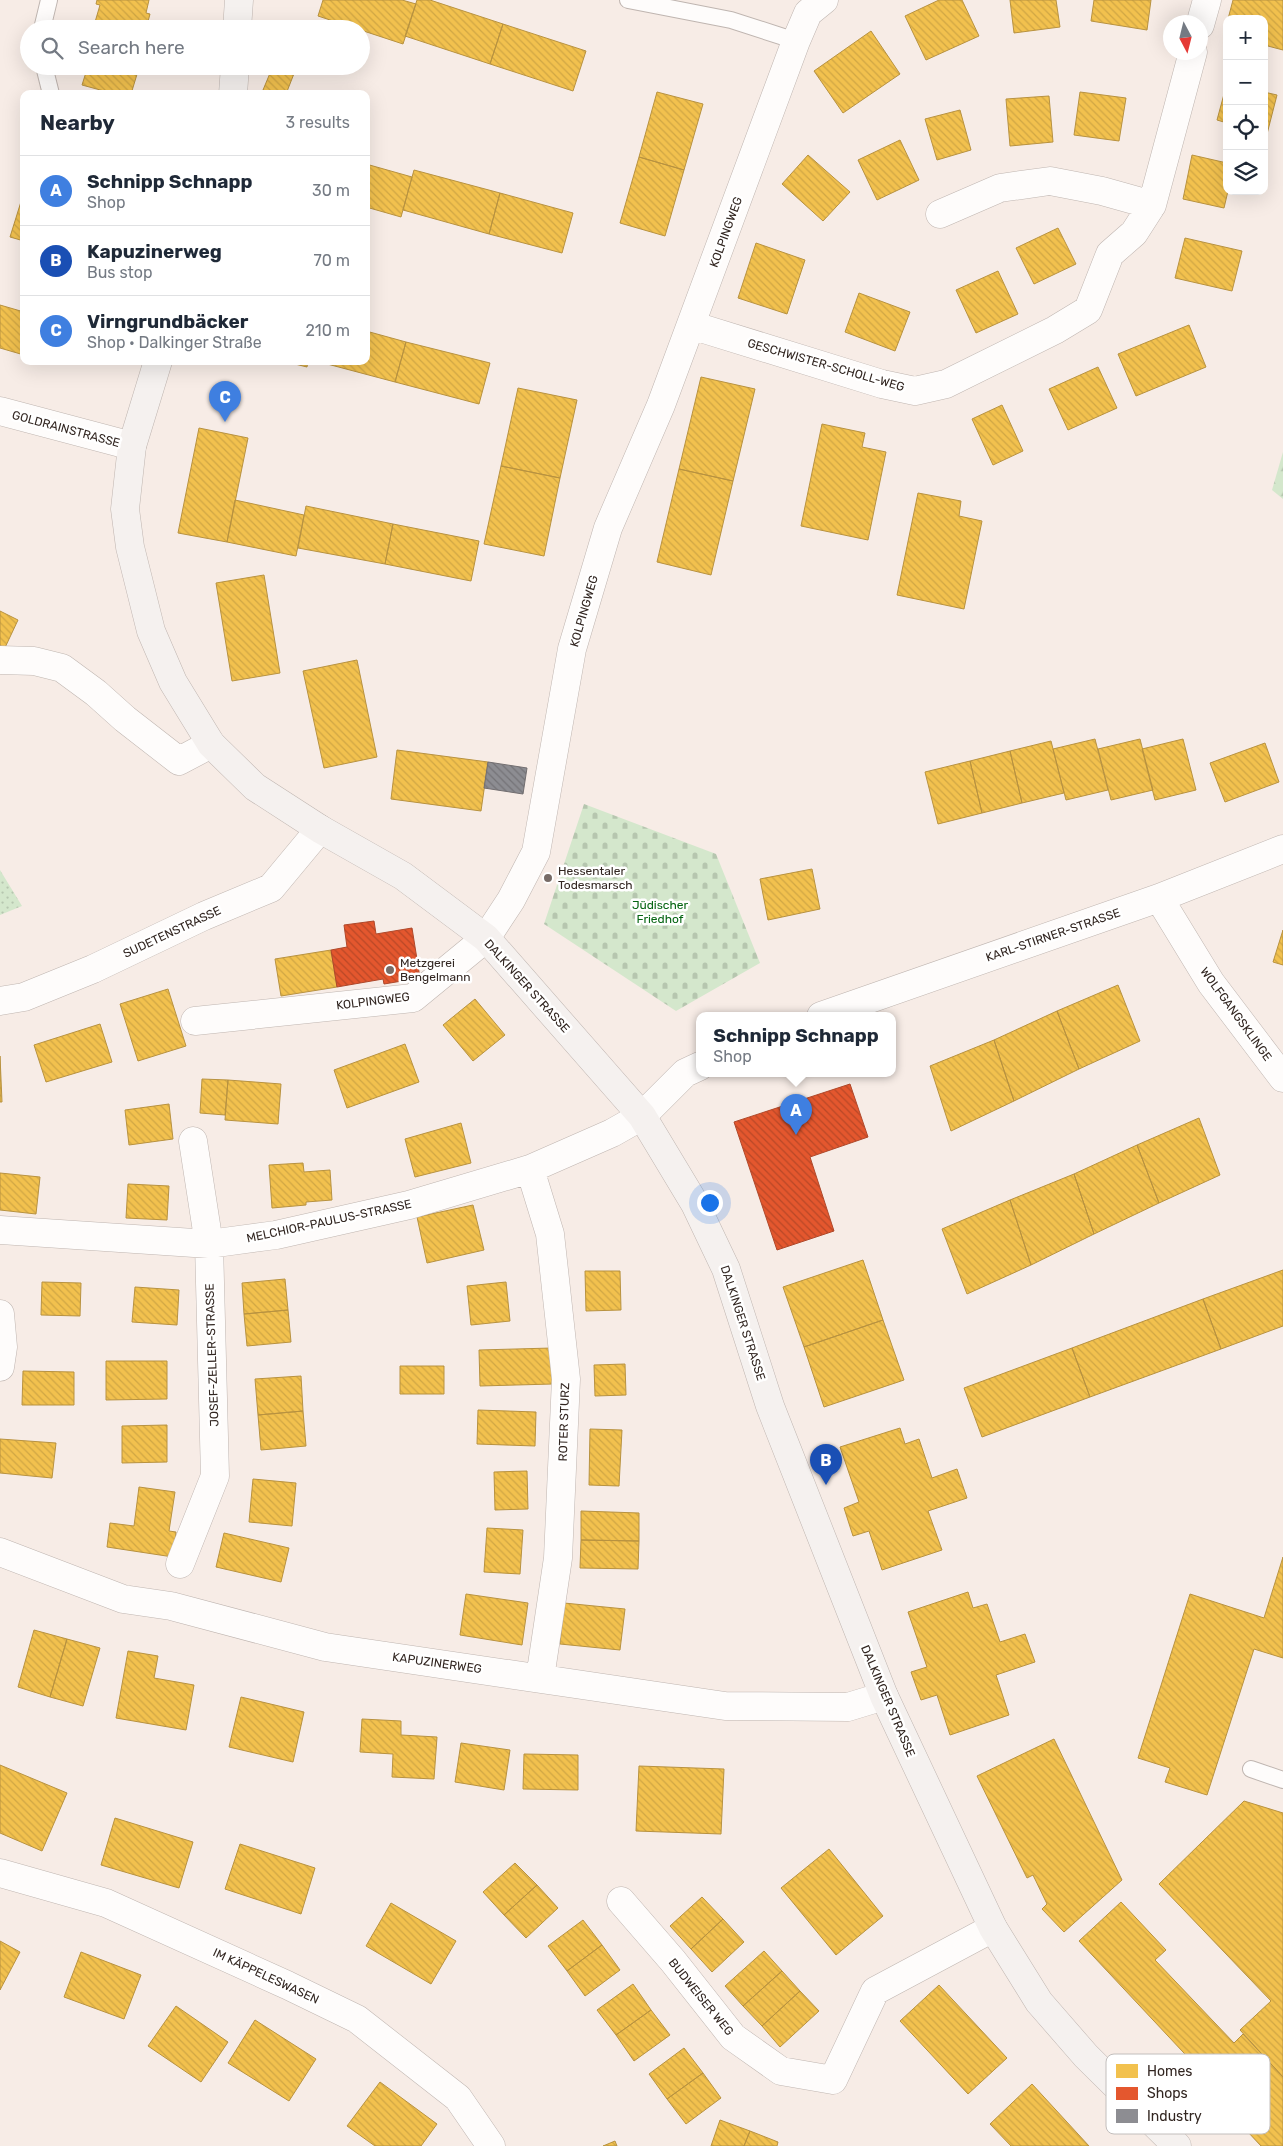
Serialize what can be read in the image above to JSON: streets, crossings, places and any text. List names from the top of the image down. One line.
{"streets":{"street":["KOLPINGWEG","GESCHWISTER-SCHOLL-WEG","GOLDRAINSTRASSE","SUDETENSTRASSE","KARL-STIRNER-STRASSE","DALKINGER STRASSE","WOLFGANGSKLINGE","MELCHIOR-PAULUS-STRASSE","JOSEF-ZELLER-STRASSE","ROTER STURZ","KAPUZINERWEG","IM KÄPPELESWASEN","BUDWEISER WEG"]},"crossings":[["KOLPINGWEG","GESCHWISTER-SCHOLL-WEG"],["KOLPINGWEG","DALKINGER STRASSE"],["GOLDRAINSTRASSE","DALKINGER STRASSE"],["SUDETENSTRASSE","DALKINGER STRASSE"],["KARL-STIRNER-STRASSE","WOLFGANGSKLINGE"],["DALKINGER STRASSE","MELCHIOR-PAULUS-STRASSE"],["DALKINGER STRASSE","KAPUZINERWEG"],["DALKINGER STRASSE","BUDWEISER WEG"],["MELCHIOR-PAULUS-STRASSE","JOSEF-ZELLER-STRASSE"],["MELCHIOR-PAULUS-STRASSE","ROTER STURZ"],["ROTER STURZ","KAPUZINERWEG"]],"parks":["Jüdischer Friedhof"],"places":["Hessentaler Todesmarsch","Metzgerei Bengelmann"],"legend":["Homes","Shops","Industry"],"north":"bottom","page":{"map_buttons":["+","−"],"search":"Search here","heading":["Nearby","3 results"],"list":[{"mark":"A","name":"Schnipp Schnapp","note":"Shop","value":"30 m"},{"mark":"B","name":"Kapuzinerweg","note":"Bus stop","value":"70 m"},{"mark":"C","name":"Virngrundbäcker","note":"Shop · Dalkinger Straße","value":"210 m"}],"pins":["C","A","B"],"popup":["Schnipp Schnapp","Shop"]}}
